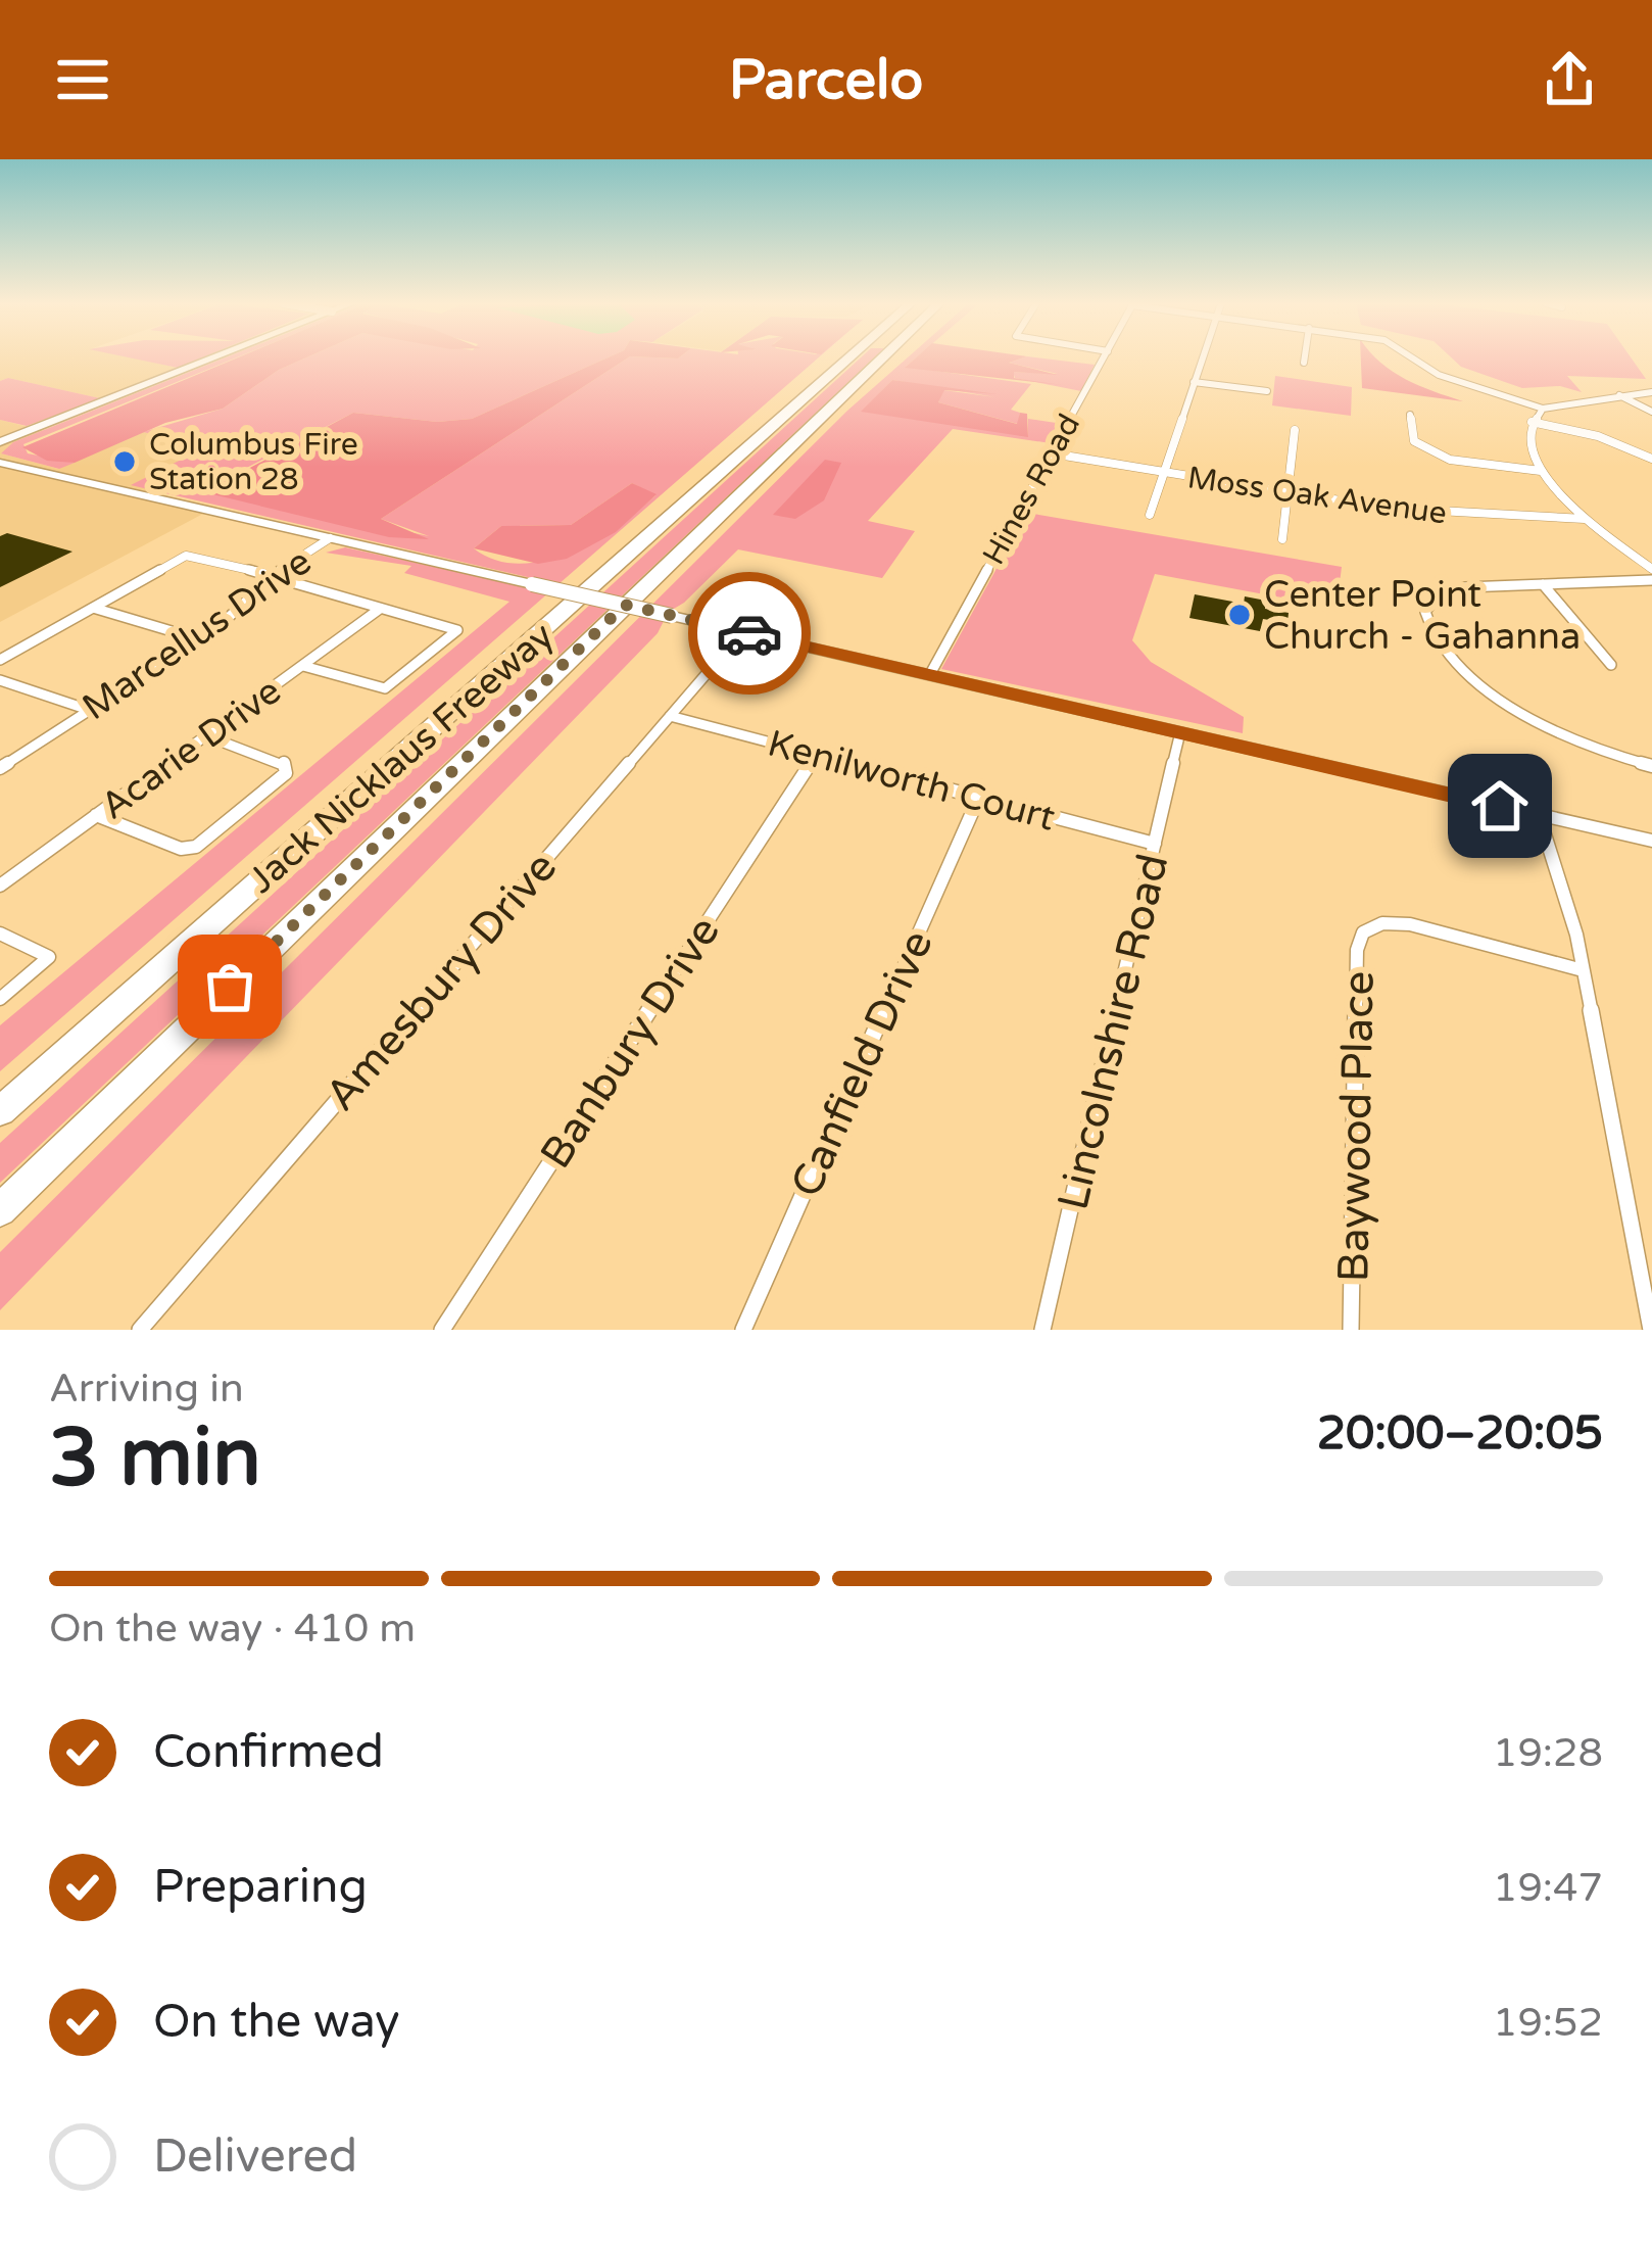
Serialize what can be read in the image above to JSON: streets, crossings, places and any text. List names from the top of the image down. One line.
{"streets":{"highway":["Jack Nicklaus Freeway"],"street":["Hines Road","Moss Oak Avenue","Marcellus Drive","Acarie Drive","Kenilworth Court","Amesbury Drive","Lincolnshire Road","Banbury Drive","Canfield Drive","Baywood Place"]},"crossings":[["Hines Road","Moss Oak Avenue"],["Kenilworth Court","Amesbury Drive"],["Kenilworth Court","Lincolnshire Road"],["Kenilworth Court","Banbury Drive"],["Kenilworth Court","Canfield Drive"]],"places":["Columbus Fire Station 28","Center Point Church - Gahanna"],"page":{"header":"Parcelo","heading":["3 min","Arriving in","20:00–20:05"],"bar":"On the way · 410 m","list":[["Confirmed","19:28"],["Preparing","19:47"],["On the way","19:52"],"Delivered"]}}
